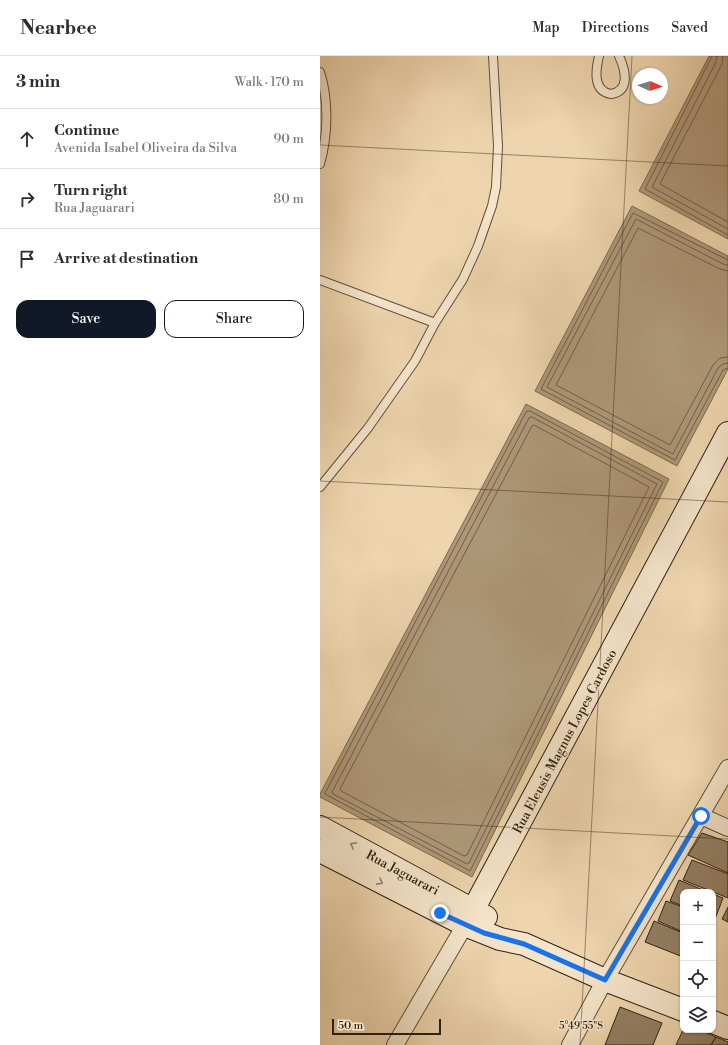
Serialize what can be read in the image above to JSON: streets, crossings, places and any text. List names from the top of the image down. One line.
{"streets":{"main road":["Rua Eleusis Magnus Lopes Cardoso","Rua Jaguarari"]},"crossings":[["Rua Eleusis Magnus Lopes Cardoso","Rua Jaguarari"]],"scale_bar":"50 m","north":"right","page":{"header":"Nearbee","nav":["Map","Directions","Saved"],"heading":["3 min","Walk · 170 m"],"list":[["Continue","Avenida Isabel Oliveira da Silva","90 m"],["Turn right","Rua Jaguarari","80 m"],"Arrive at destination"],"buttons":["Save","Share"],"map_buttons":["+","−"],"scale":"50 m"},"coordinates":["5°49'55\"S"]}
